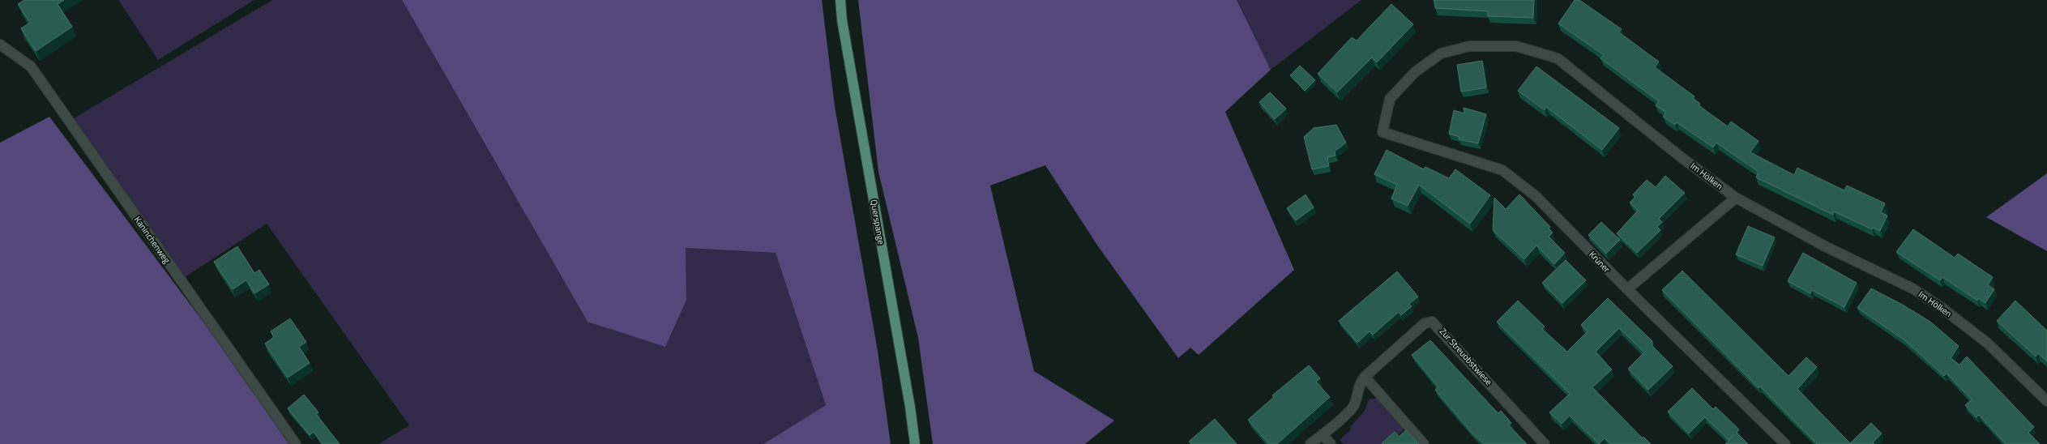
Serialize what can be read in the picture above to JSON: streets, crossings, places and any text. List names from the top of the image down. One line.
{"streets":{"main road":["Querspange"],"street":["Im Hölken","Kaninchenweg","Krüner","Zur Streuobstwiese"]},"crossings":[["Im Hölken","Krüner"]]}
